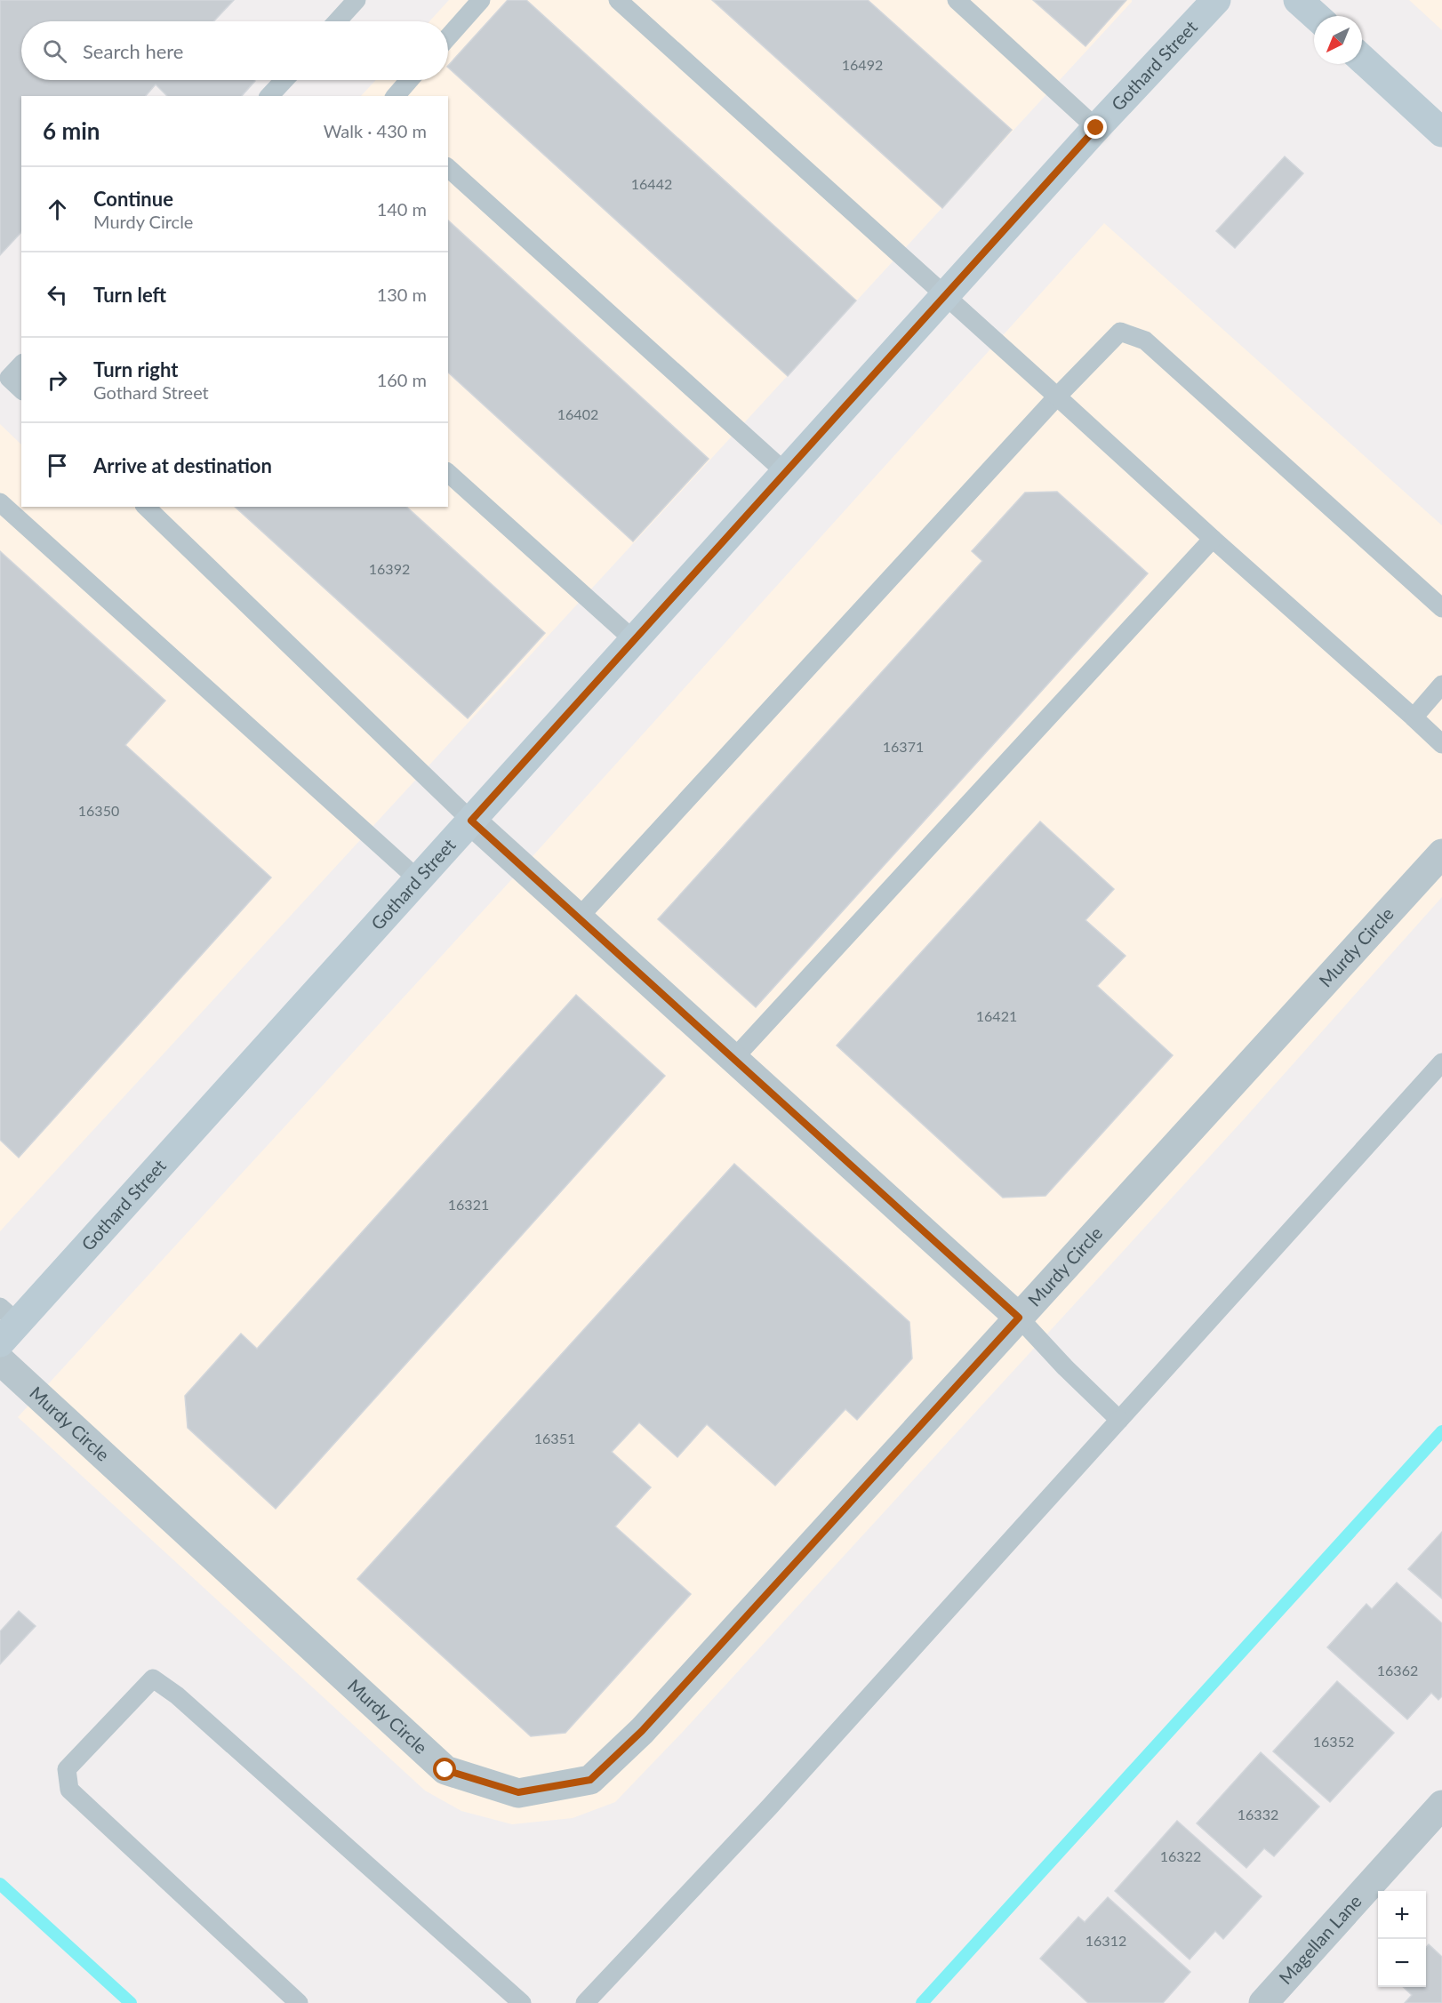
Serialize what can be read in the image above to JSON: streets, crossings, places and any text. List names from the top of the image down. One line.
{"streets":{"street":["Gothard Street","Murdy Circle","Magellan Lane"]},"house_numbers":["16492","16442","16402","16392","16371","16350","16421","16321","16351","16362","16352","16332","16322","16312"],"north":"bottom left","page":{"search":"Search here","heading":["6 min","Walk · 430 m"],"list":[["Continue","Murdy Circle","140 m"],["Turn left","130 m"],["Turn right","Gothard Street","160 m"],"Arrive at destination"],"map_buttons":["+","−"]}}
